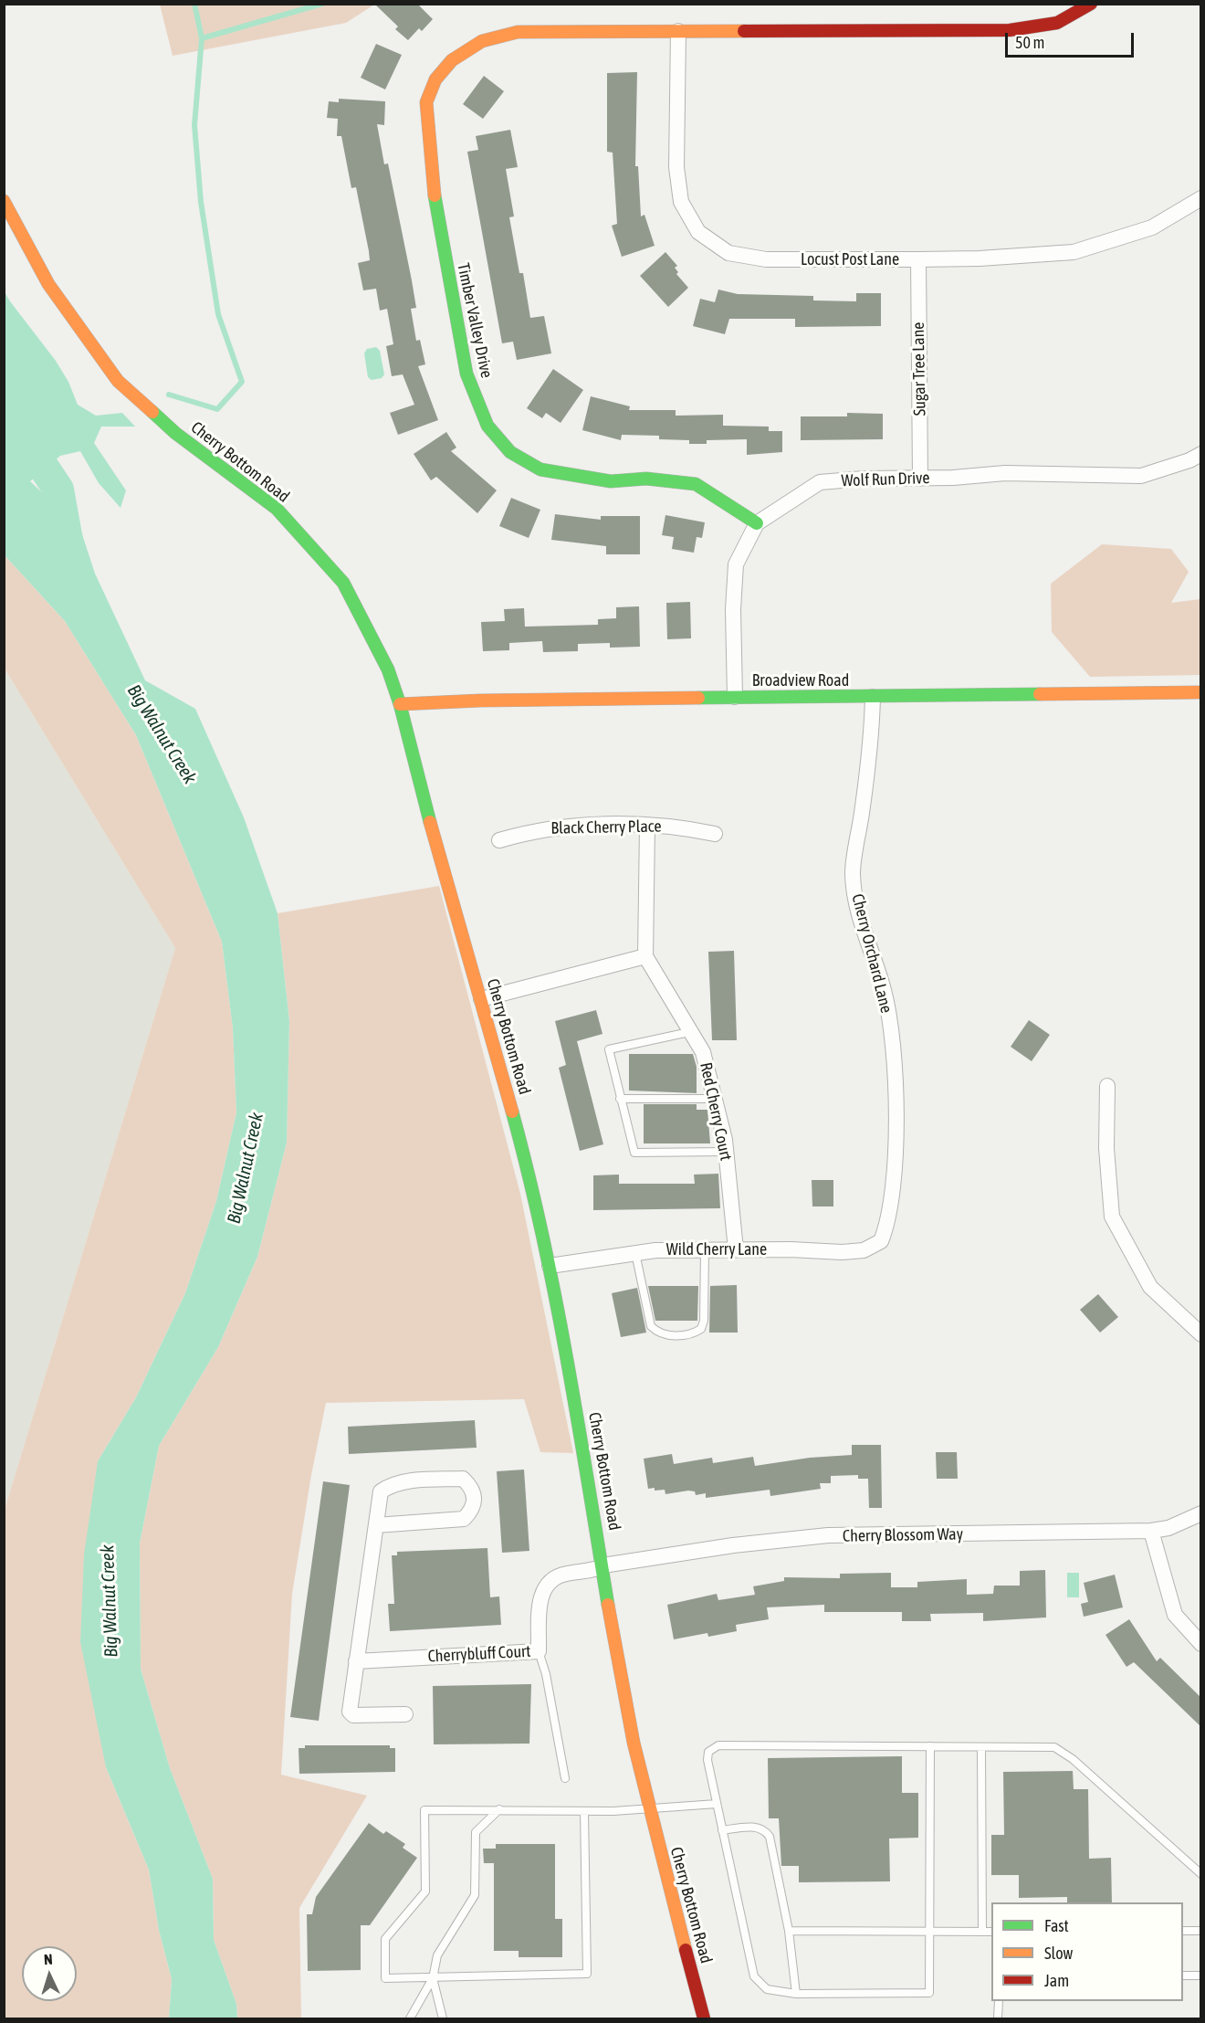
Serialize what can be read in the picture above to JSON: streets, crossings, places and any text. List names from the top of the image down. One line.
{"streets":{"street":["Locust Post Lane","Timber Valley Drive","Sugar Tree Lane","Cherry Bottom Road","Wolf Run Drive","Broadview Road","Black Cherry Place","Cherry Orchard Lane","Red Cherry Court","Wild Cherry Lane","Cherry Blossom Way","Cherrybluff Court"]},"crossings":[["Locust Post Lane","Timber Valley Drive"],["Locust Post Lane","Sugar Tree Lane"],["Timber Valley Drive","Wolf Run Drive"],["Sugar Tree Lane","Wolf Run Drive"],["Cherry Bottom Road","Broadview Road"],["Cherry Bottom Road","Wild Cherry Lane"],["Cherry Bottom Road","Cherry Blossom Way"],["Cherry Bottom Road","Cherrybluff Court"],["Wolf Run Drive","Broadview Road"],["Broadview Road","Cherry Orchard Lane"],["Cherry Orchard Lane","Wild Cherry Lane"],["Red Cherry Court","Wild Cherry Lane"],["Cherry Blossom Way","Cherrybluff Court"]],"water":["Big Walnut Creek"],"legend":["Fast","Slow","Jam"],"scale_bar":"50 m","north":"top"}
